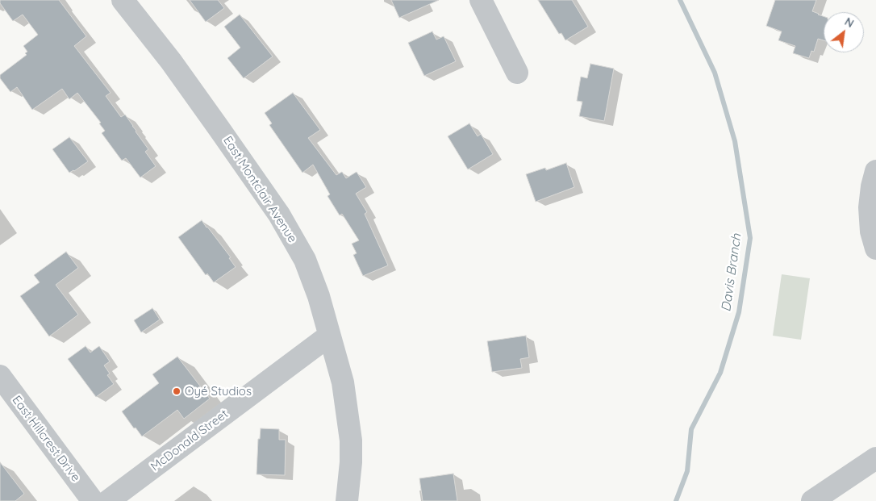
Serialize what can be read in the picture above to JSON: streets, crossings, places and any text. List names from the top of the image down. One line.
{"streets":{"street":["East Montclair Avenue","East Hillcrest Drive","McDonald Street"]},"crossings":[["East Montclair Avenue","McDonald Street"]],"water":["Davis Branch"],"places":["Oyé Studios"],"north":"top right"}
